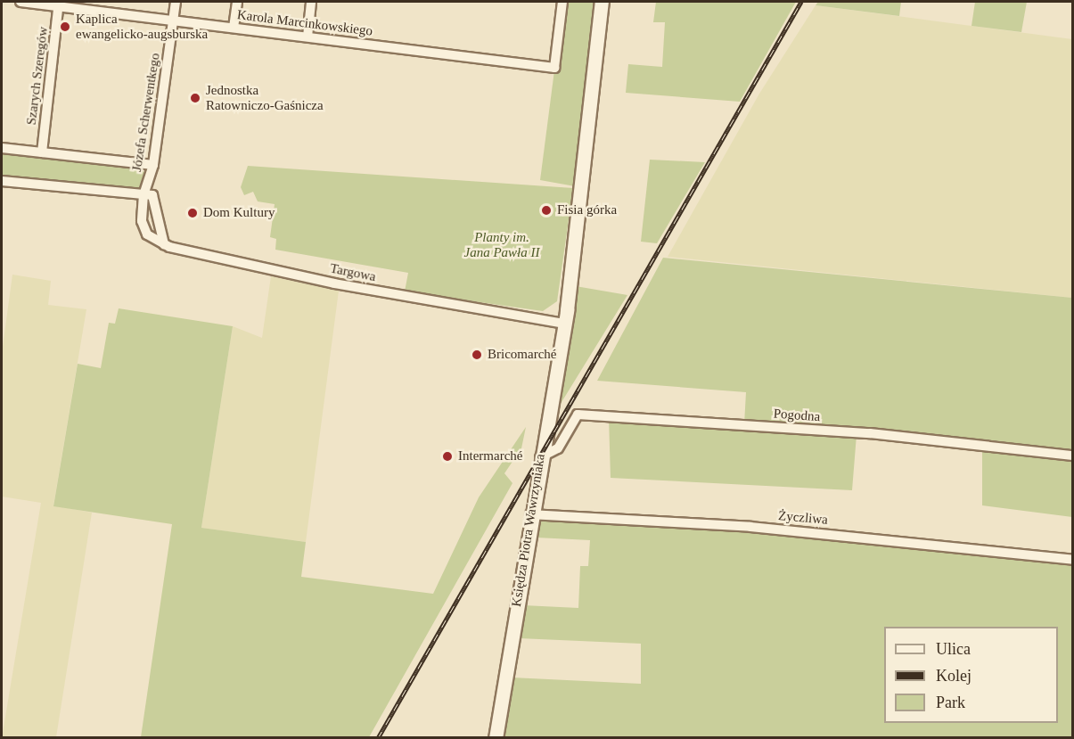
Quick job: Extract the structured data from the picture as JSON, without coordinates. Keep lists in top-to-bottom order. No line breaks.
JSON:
{"streets":{"main road":["Księdza Piotra Wawrzyniaka"],"street":["Karola Marcinkowskiego","Szarych Szeregów","Józefa Scherwentkego","Targowa","Pogodna","Życzliwa"]},"crossings":[["Karola Marcinkowskiego","Szarych Szeregów"],["Karola Marcinkowskiego","Józefa Scherwentkego"],["Józefa Scherwentkego","Targowa"],["Targowa","Księdza Piotra Wawrzyniaka"],["Pogodna","Księdza Piotra Wawrzyniaka"],["Życzliwa","Księdza Piotra Wawrzyniaka"]],"parks":["Planty im. Jana Pawła II"],"places":["Kaplica ewangelicko-augsburska","Jednostka Ratowniczo-Gaśnicza","Fisia górka","Dom Kultury","Bricomarché","Intermarché"],"legend":["Ulica","Kolej","Park"]}
